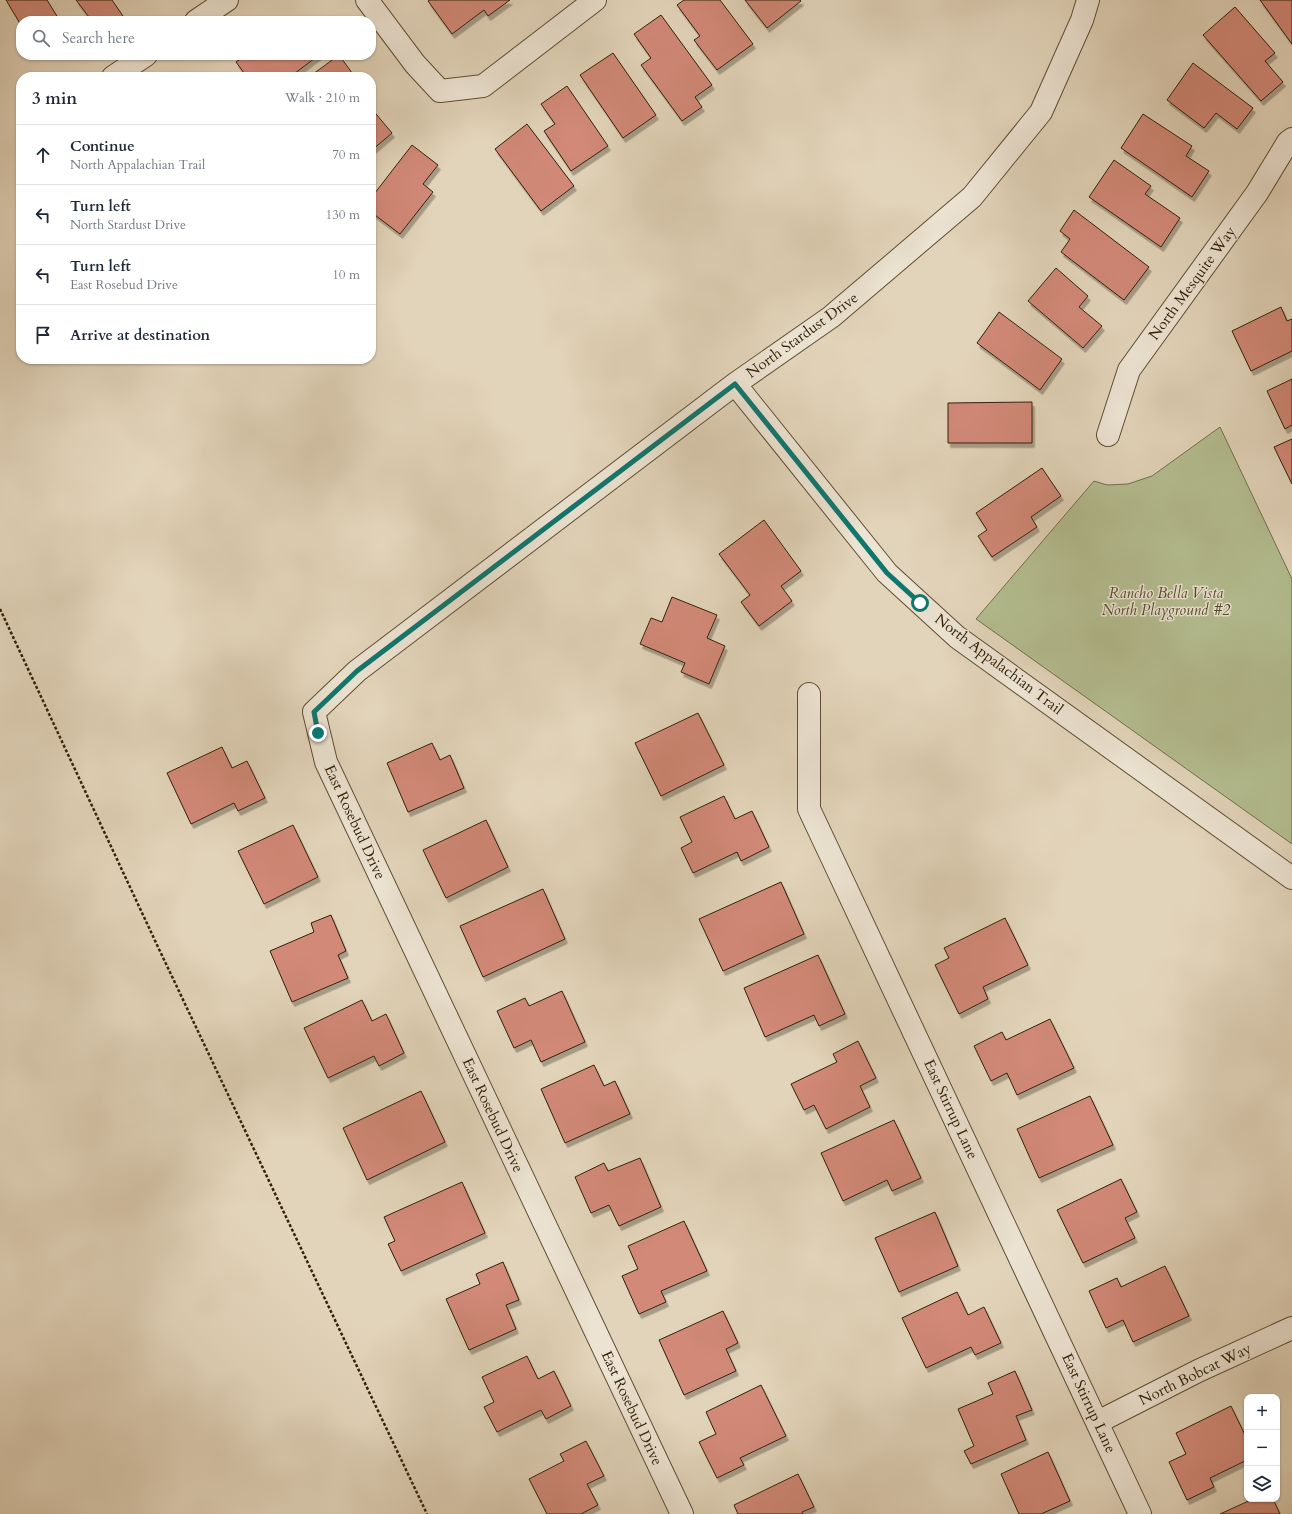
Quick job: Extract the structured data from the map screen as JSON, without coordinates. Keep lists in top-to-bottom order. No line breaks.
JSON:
{"streets":{"street":["North Mesquite Way","North Stardust Drive","North Appalachian Trail","East Rosebud Drive","East Stirrup Lane","North Bobcat Way"]},"crossings":[["North Stardust Drive","North Appalachian Trail"],["North Stardust Drive","East Rosebud Drive"],["East Stirrup Lane","North Bobcat Way"]],"parks":["Rancho Bella Vista North Playground #2"],"page":{"search":"Search here","heading":["3 min","Walk · 210 m"],"list":[["Continue","North Appalachian Trail","70 m"],["Turn left","North Stardust Drive","130 m"],["Turn left","East Rosebud Drive","10 m"],"Arrive at destination"],"map_buttons":["+","−"]}}
